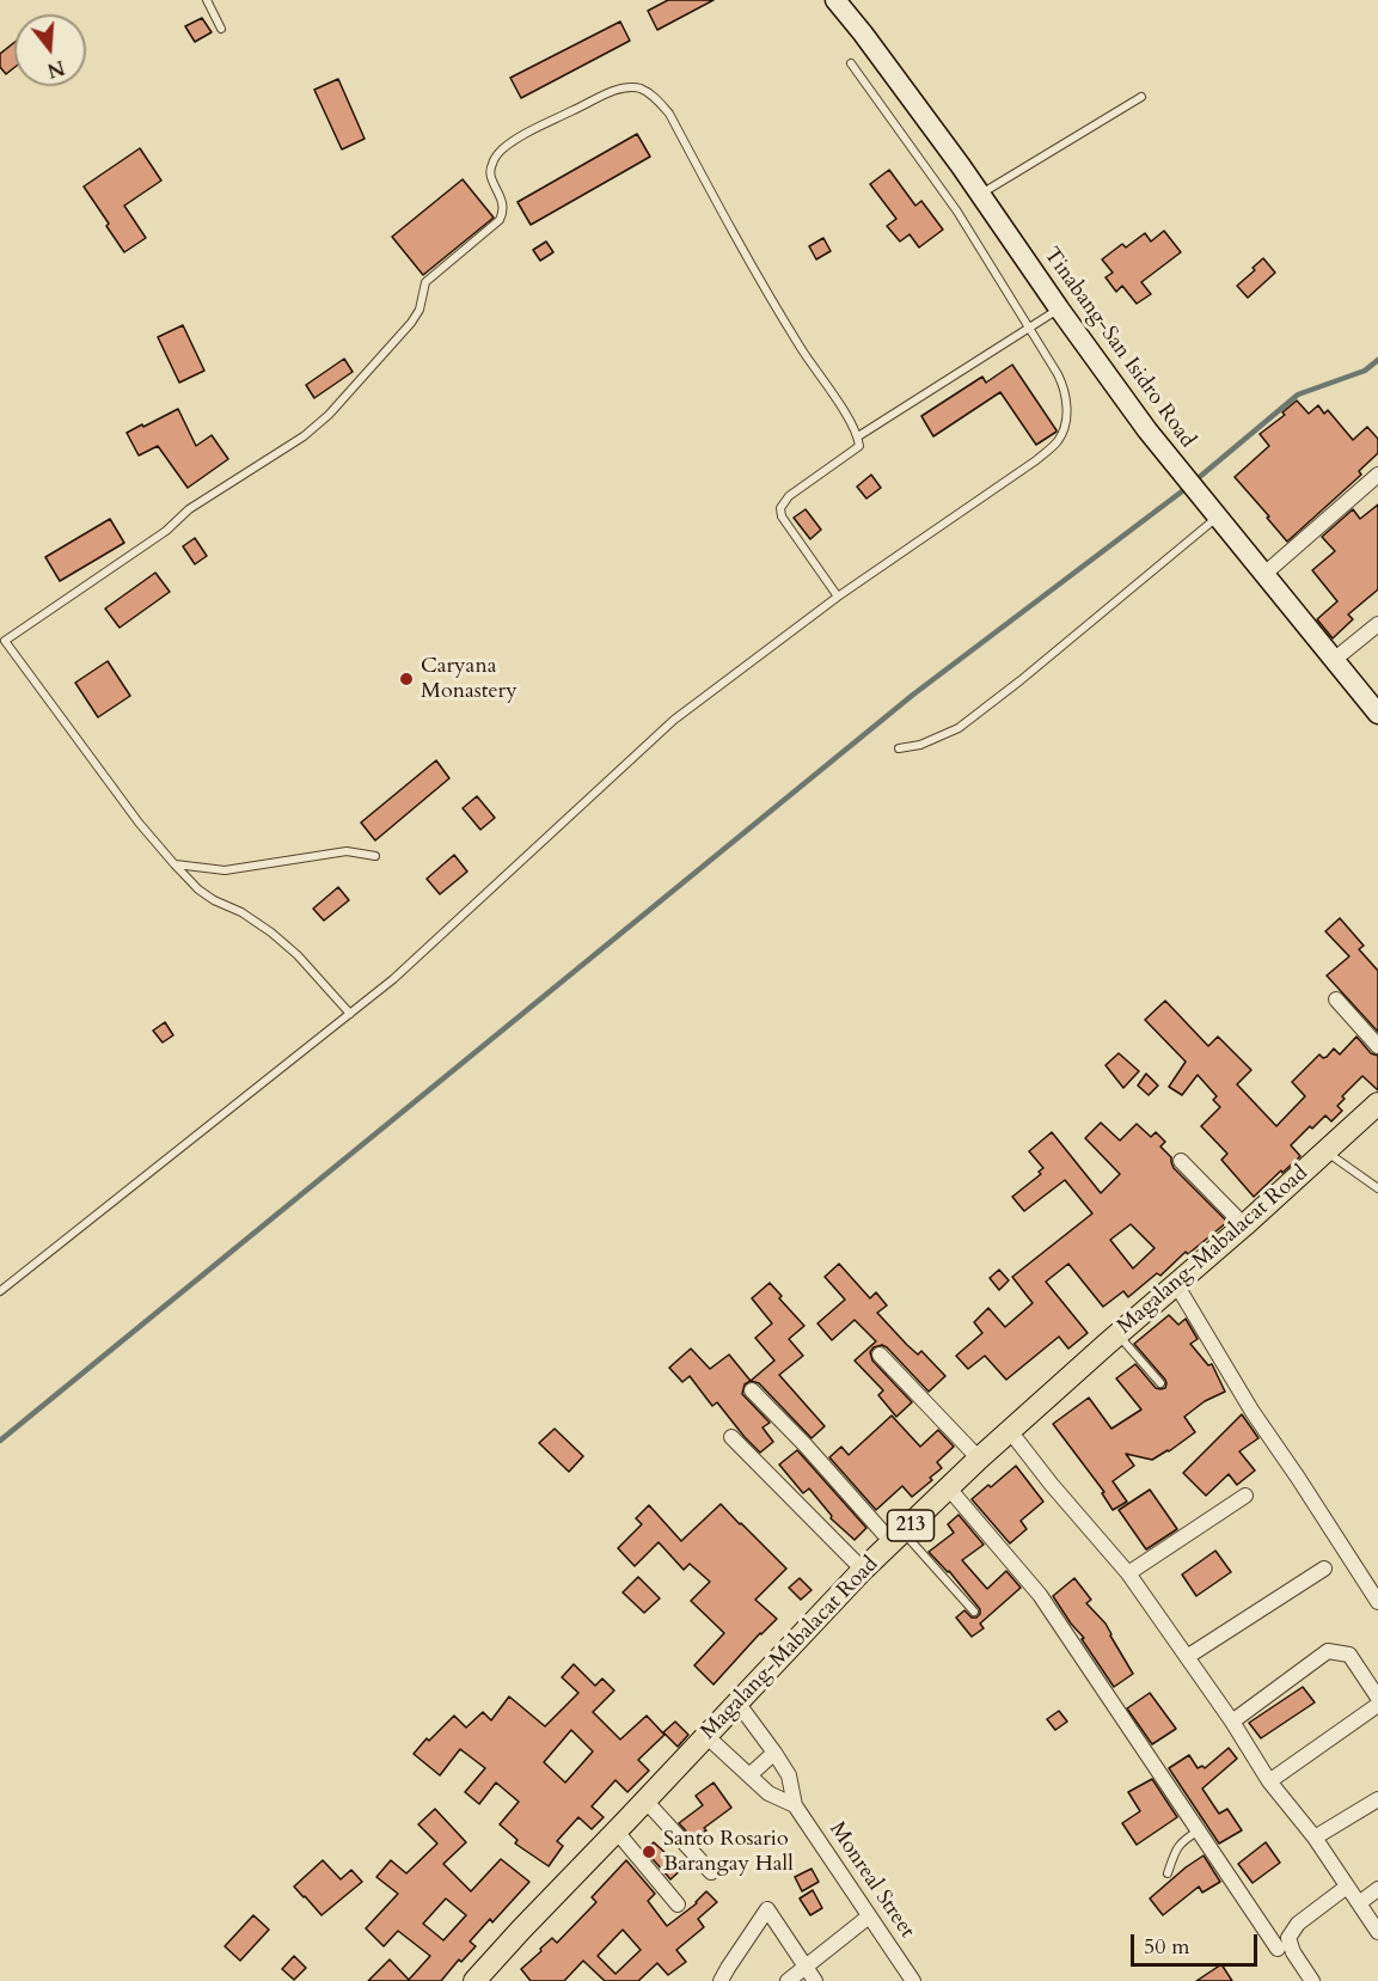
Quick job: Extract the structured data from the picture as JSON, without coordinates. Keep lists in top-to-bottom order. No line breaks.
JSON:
{"streets":{"main road":["Magalang-Mabalacat Road","213"],"street":["Tinabang-San Isidro Road","Monreal Street"]},"places":["Caryana Monastery","Santo Rosario Barangay Hall"],"scale_bar":"50 m","north":"bottom"}
